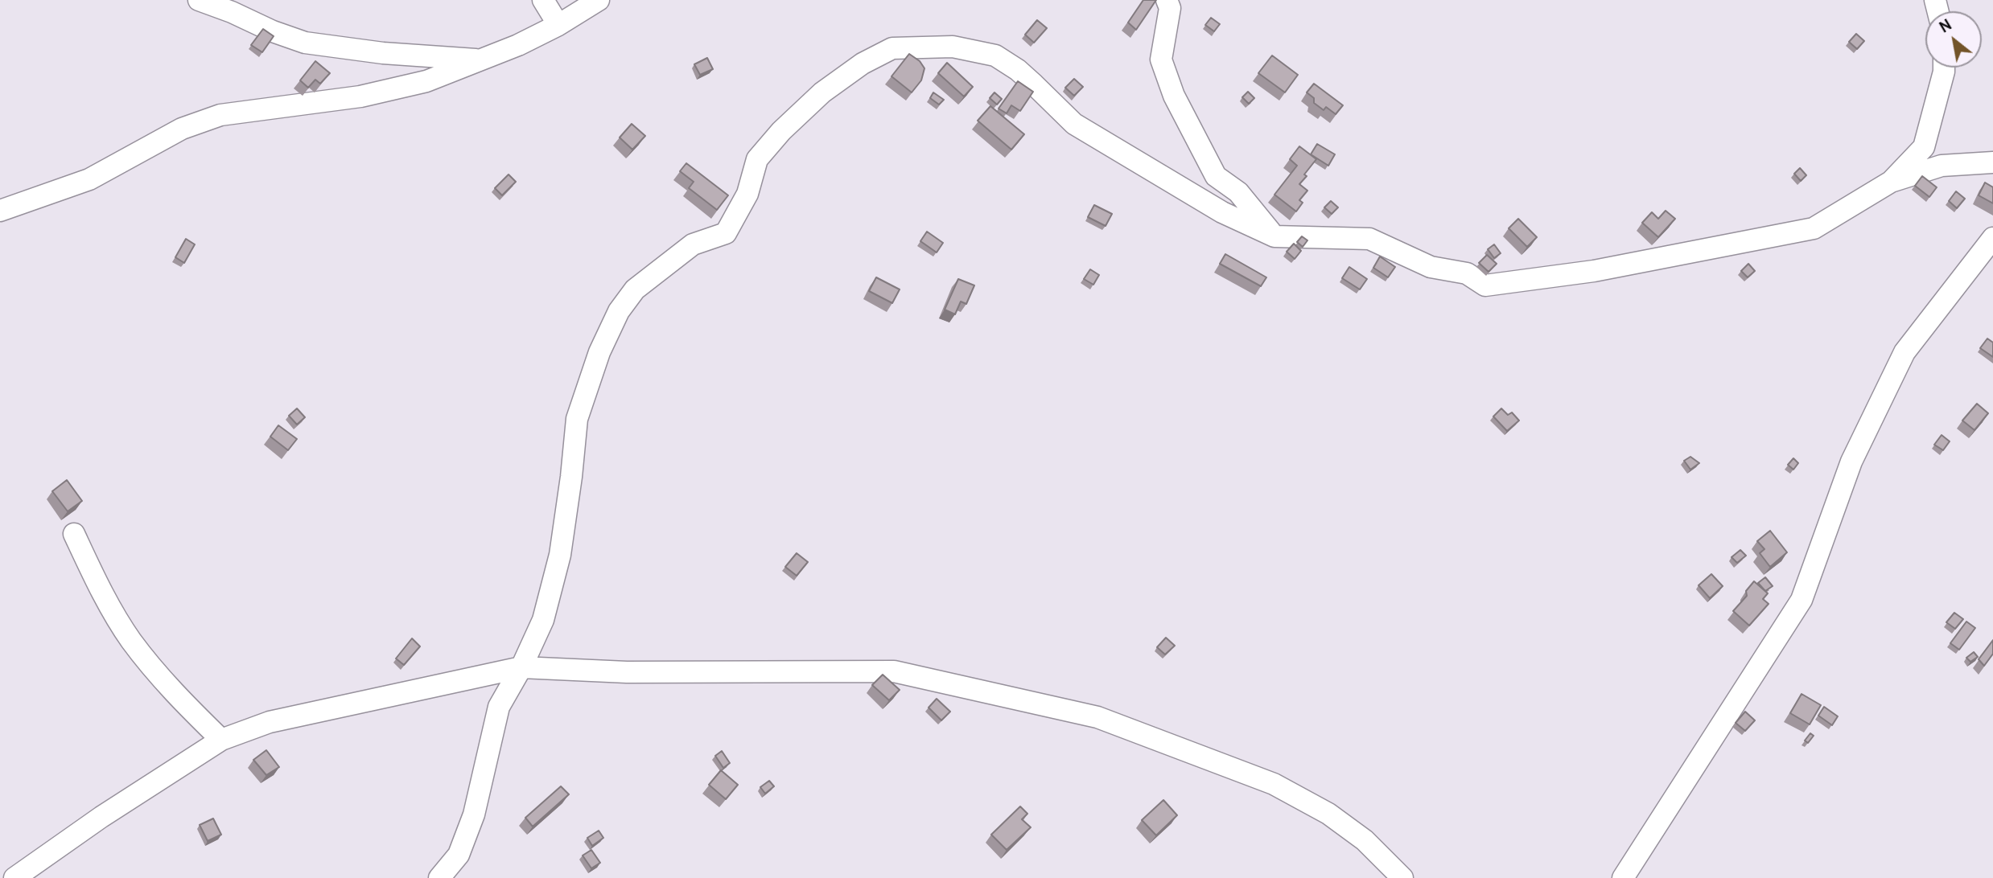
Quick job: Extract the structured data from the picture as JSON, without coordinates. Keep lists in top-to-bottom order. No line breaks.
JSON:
{"north":"top left"}
